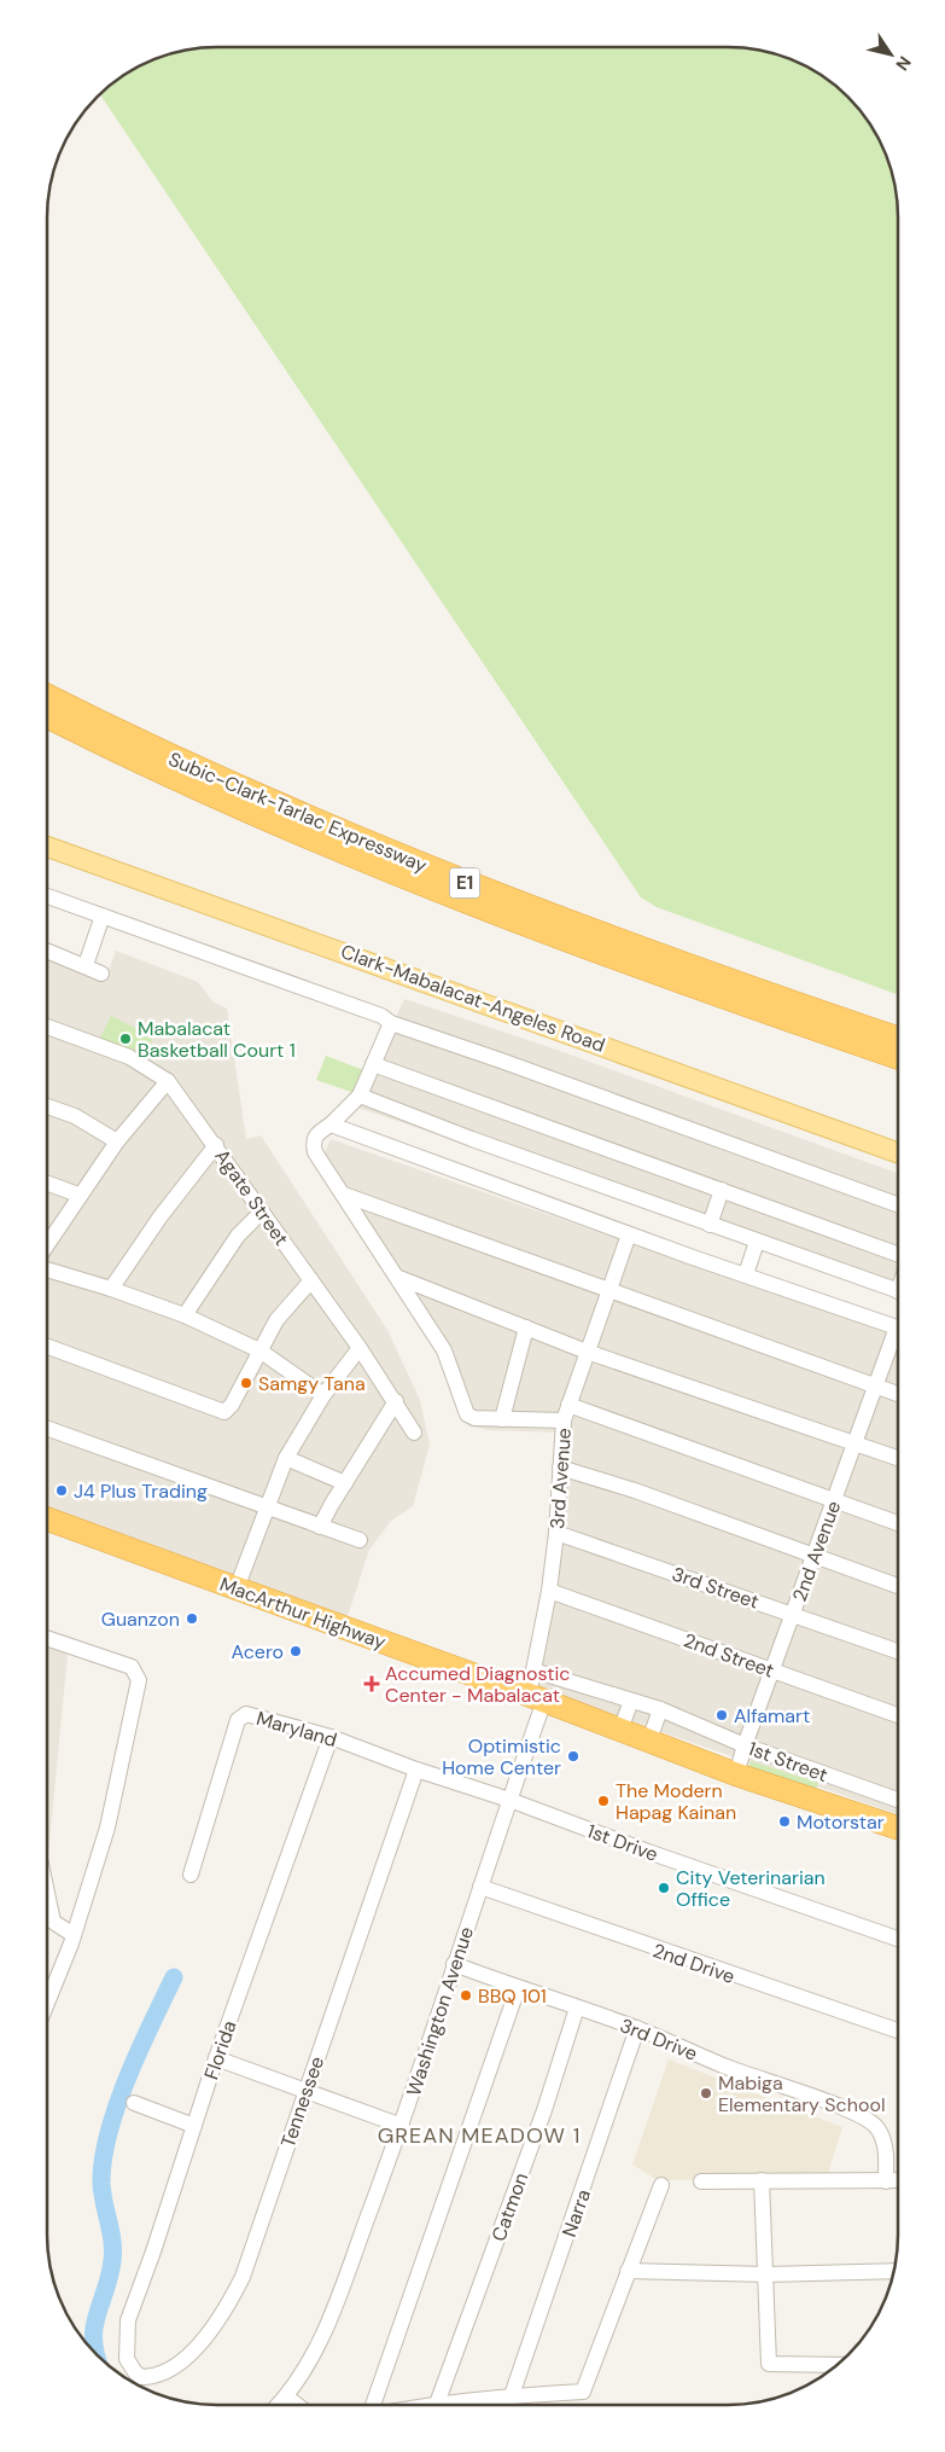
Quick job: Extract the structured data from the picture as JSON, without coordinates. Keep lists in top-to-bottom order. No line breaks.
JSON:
{"streets":{"highway":["Subic-Clark-Tarlac Expressway","E1","MacArthur Highway"],"main road":["Clark-Mabalacat-Angeles Road"],"street":["Agate Street","3rd Avenue","2nd Avenue","3rd Street","2nd Street","Maryland","1st Street","1st Drive","2nd Drive","Washington Avenue","3rd Drive","Florida","Tennessee","Catmon","Narra"]},"crossings":[["3rd Avenue","3rd Street"],["3rd Avenue","MacArthur Highway"],["3rd Avenue","2nd Street"],["3rd Avenue","1st Street"],["3rd Avenue","Washington Avenue"],["2nd Avenue","3rd Street"],["2nd Avenue","MacArthur Highway"],["2nd Avenue","2nd Street"],["2nd Avenue","1st Street"],["MacArthur Highway","Washington Avenue"],["Maryland","1st Drive"],["Maryland","Washington Avenue"],["Maryland","Florida"],["Maryland","Tennessee"],["1st Drive","Washington Avenue"],["2nd Drive","Washington Avenue"],["Washington Avenue","3rd Drive"],["3rd Drive","Catmon"],["3rd Drive","Narra"],["Florida","Tennessee"]],"districts":["GREAN MEADOW 1"],"places":{"other":["Mabalacat Basketball Court 1","Samgy Tana","J4 Plus Trading","Guanzon","Acero","Alfamart","Optimistic Home Center","The Modern Hapag Kainan","Motorstar","City Veterinarian Office","BBQ 101","Mabiga Elementary School"],"health":["Accumed Diagnostic Center - Mabalacat"]},"north":"bottom right"}
